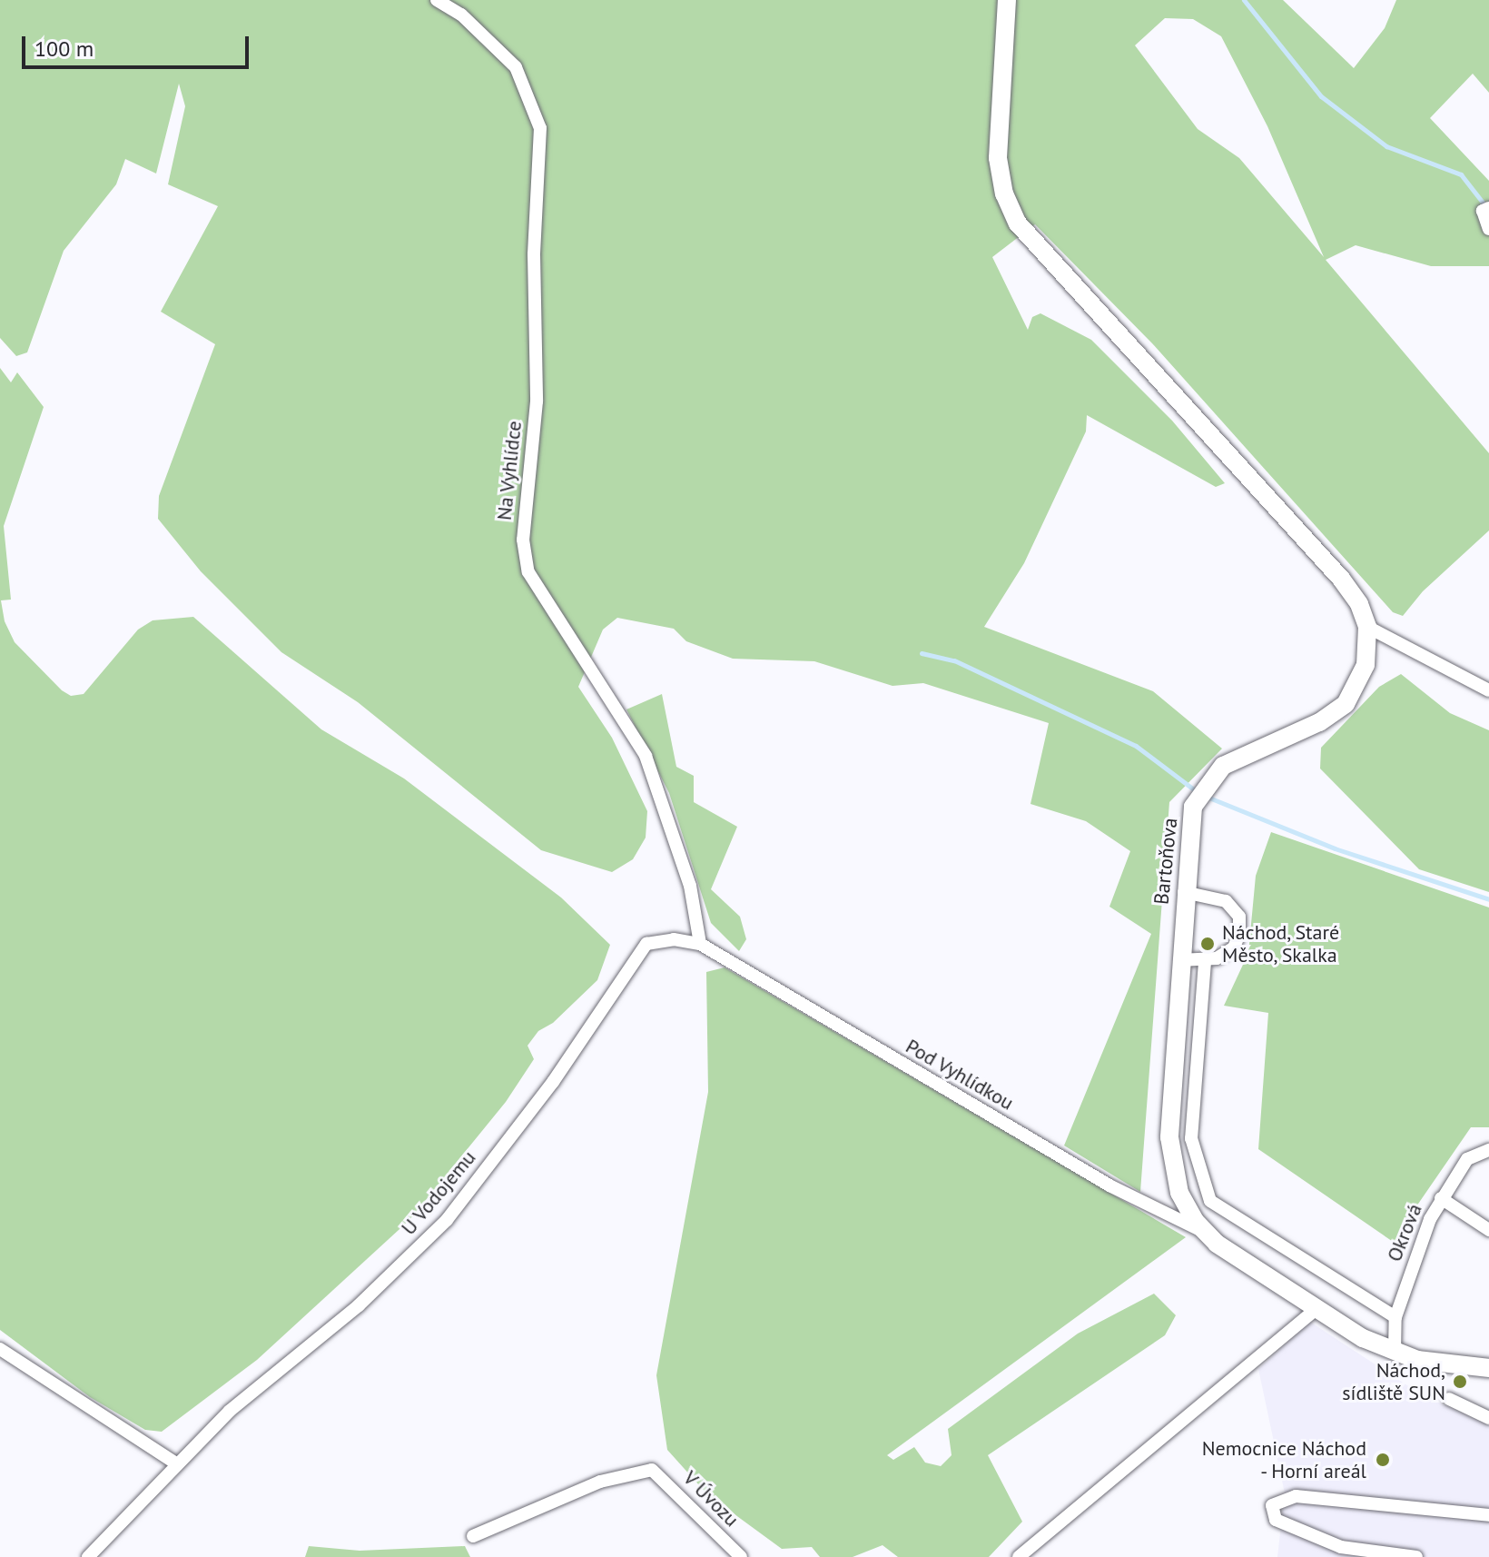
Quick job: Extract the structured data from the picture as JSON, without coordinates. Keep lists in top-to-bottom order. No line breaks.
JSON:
{"streets":{"street":["Na Vyhlídce","Bartoňova","Pod Vyhlídkou","U Vodojemu","Okrová","V Úvozu"]},"crossings":[["Na Vyhlídce","Pod Vyhlídkou"],["Na Vyhlídce","U Vodojemu"],["Bartoňova","Pod Vyhlídkou"],["Bartoňova","Okrová"],["Pod Vyhlídkou","U Vodojemu"]],"places":["Náchod, Staré Město, Skalka","Náchod, sídliště SUN","Nemocnice Náchod - Horní areál"],"scale_bar":"100 m"}
